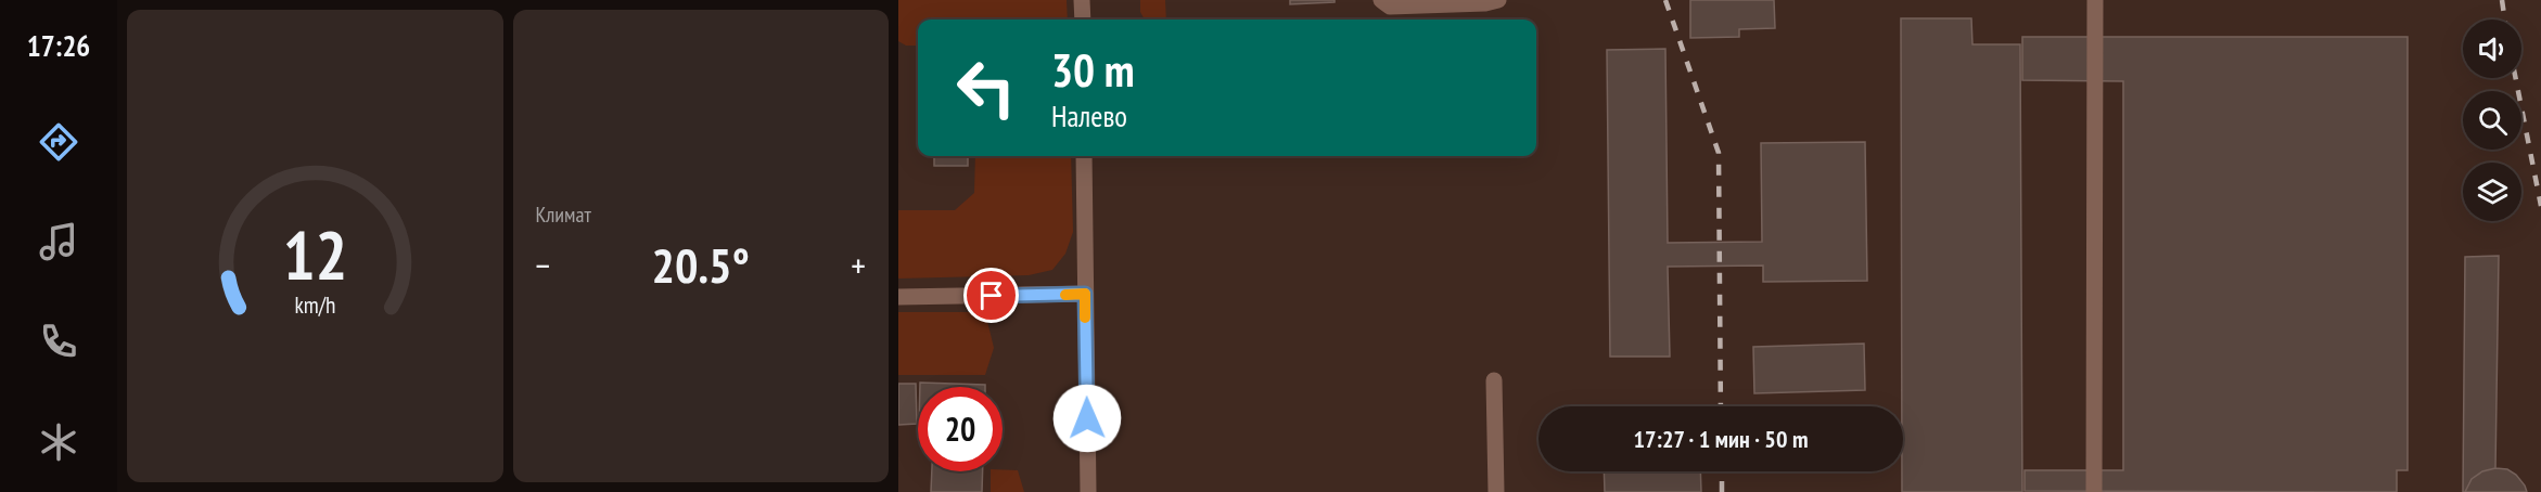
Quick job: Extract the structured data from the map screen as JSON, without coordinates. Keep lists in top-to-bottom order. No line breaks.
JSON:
{"page":{"tabs":"17:26","tile":"Климат","turn":["30 m","Налево"],"heat":["−","20.5°","+"],"limit":"20","trip":"17:27 · 1 мин · 50 m","gauge":["12","km/h"]}}
